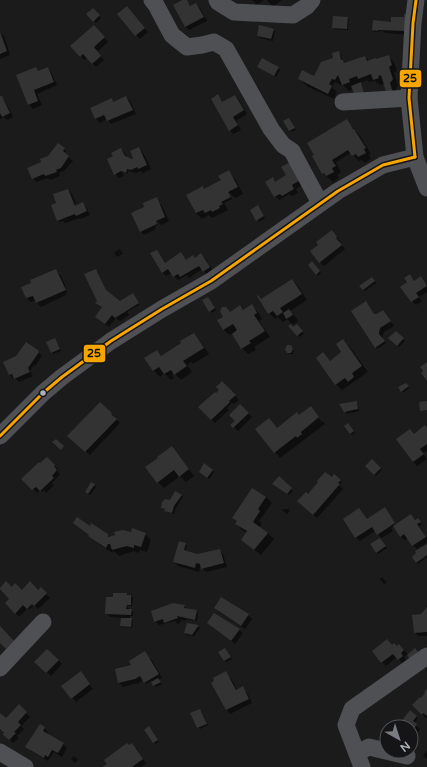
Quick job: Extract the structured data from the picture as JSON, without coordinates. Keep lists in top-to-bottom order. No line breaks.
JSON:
{"lines":["transit line 25"],"north":"bottom right"}
